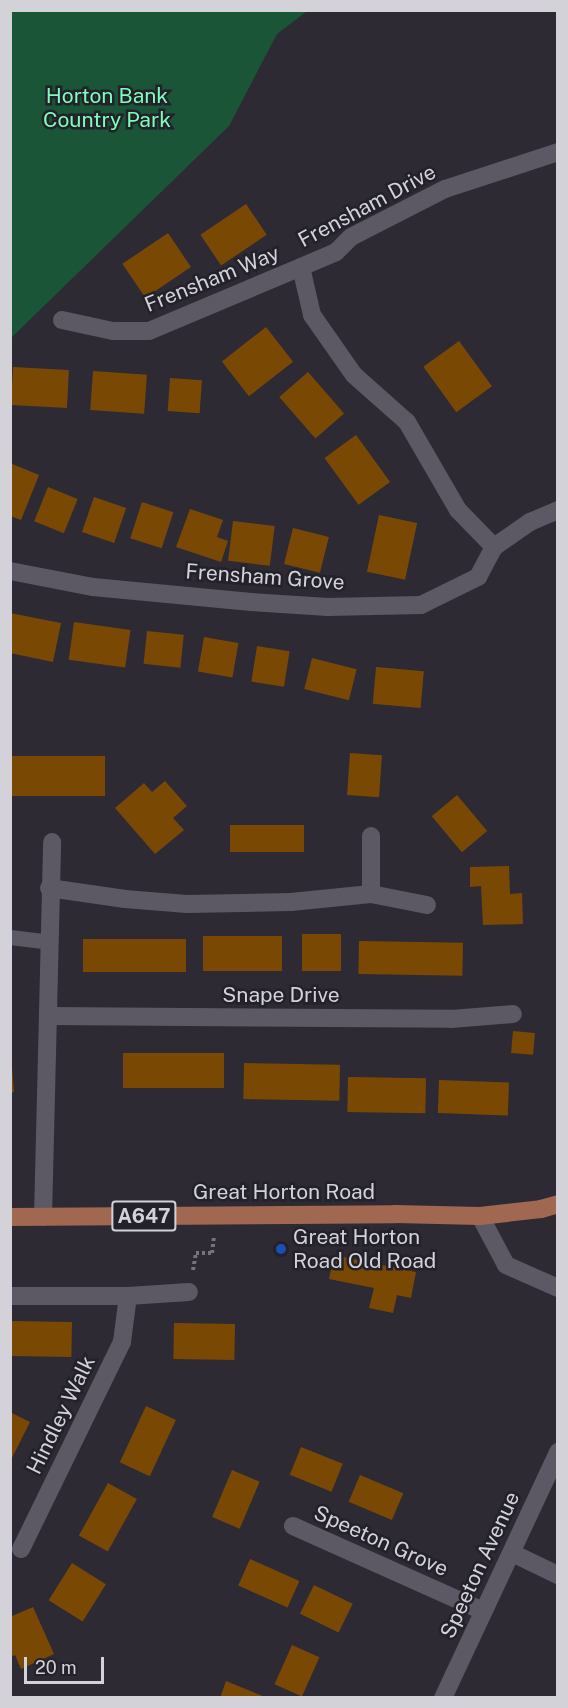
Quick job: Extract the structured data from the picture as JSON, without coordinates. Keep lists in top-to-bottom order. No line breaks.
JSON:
{"streets":{"main road":["Great Horton Road","A647"],"street":["Frensham Drive","Frensham Way","Frensham Grove","Snape Drive","Hindley Walk","Speeton Grove","Speeton Avenue"]},"crossings":[["Frensham Drive","Frensham Way"],["Frensham Way","Frensham Grove"],["Speeton Grove","Speeton Avenue"]],"parks":["Horton Bank Country Park"],"places":["Great Horton Road Old Road"],"scale_bar":"20 m"}
